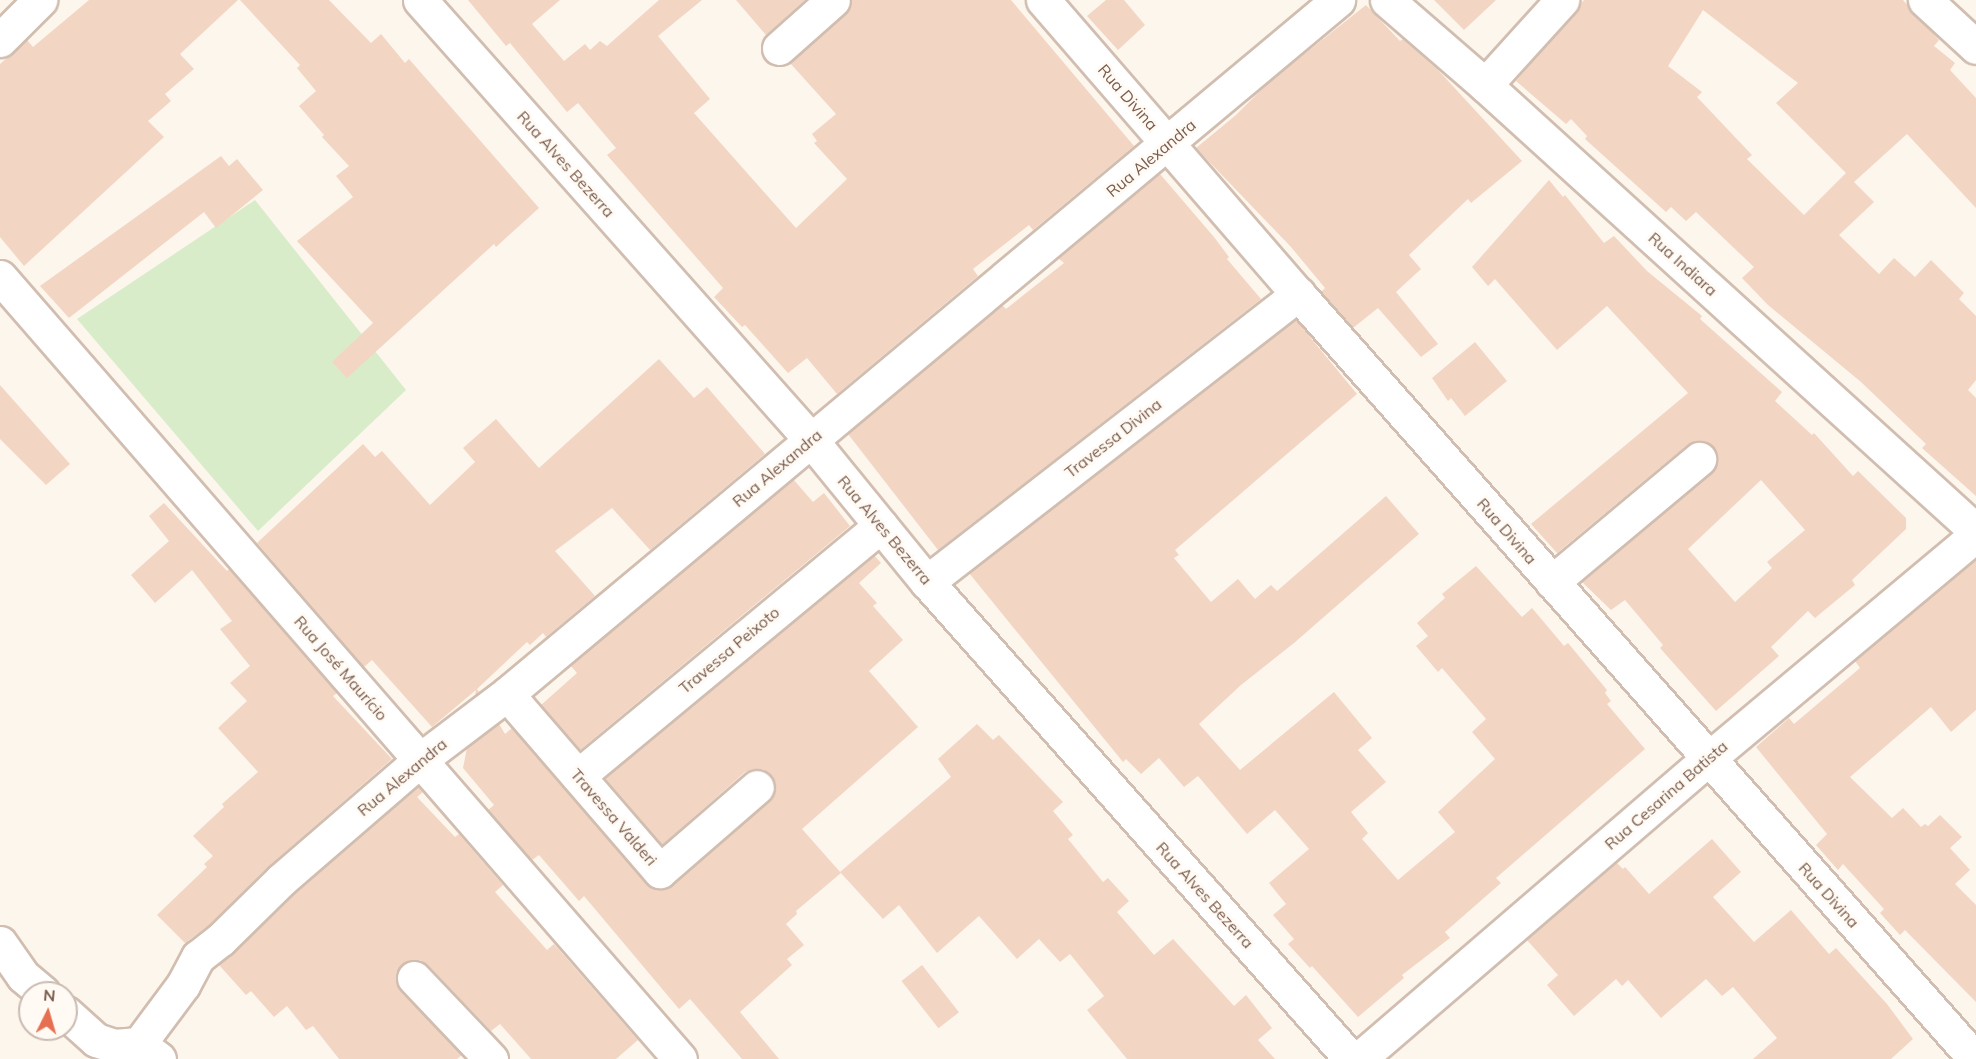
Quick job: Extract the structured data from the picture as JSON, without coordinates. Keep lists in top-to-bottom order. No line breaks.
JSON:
{"streets":{"street":["Rua Divina","Rua Alexandra","Rua Alves Bezerra","Rua Indiara","Travessa Divina","Travessa Peixoto","Rua José Maurício","Rua Cesarina Batista","Travessa Valderi"]},"crossings":[["Rua Divina","Rua Alexandra"],["Rua Divina","Travessa Divina"],["Rua Divina","Rua Cesarina Batista"],["Rua Alexandra","Rua Alves Bezerra"],["Rua Alexandra","Rua José Maurício"],["Rua Alexandra","Travessa Valderi"],["Rua Alves Bezerra","Travessa Divina"],["Rua Alves Bezerra","Travessa Peixoto"],["Travessa Peixoto","Travessa Valderi"]],"north":"top"}
